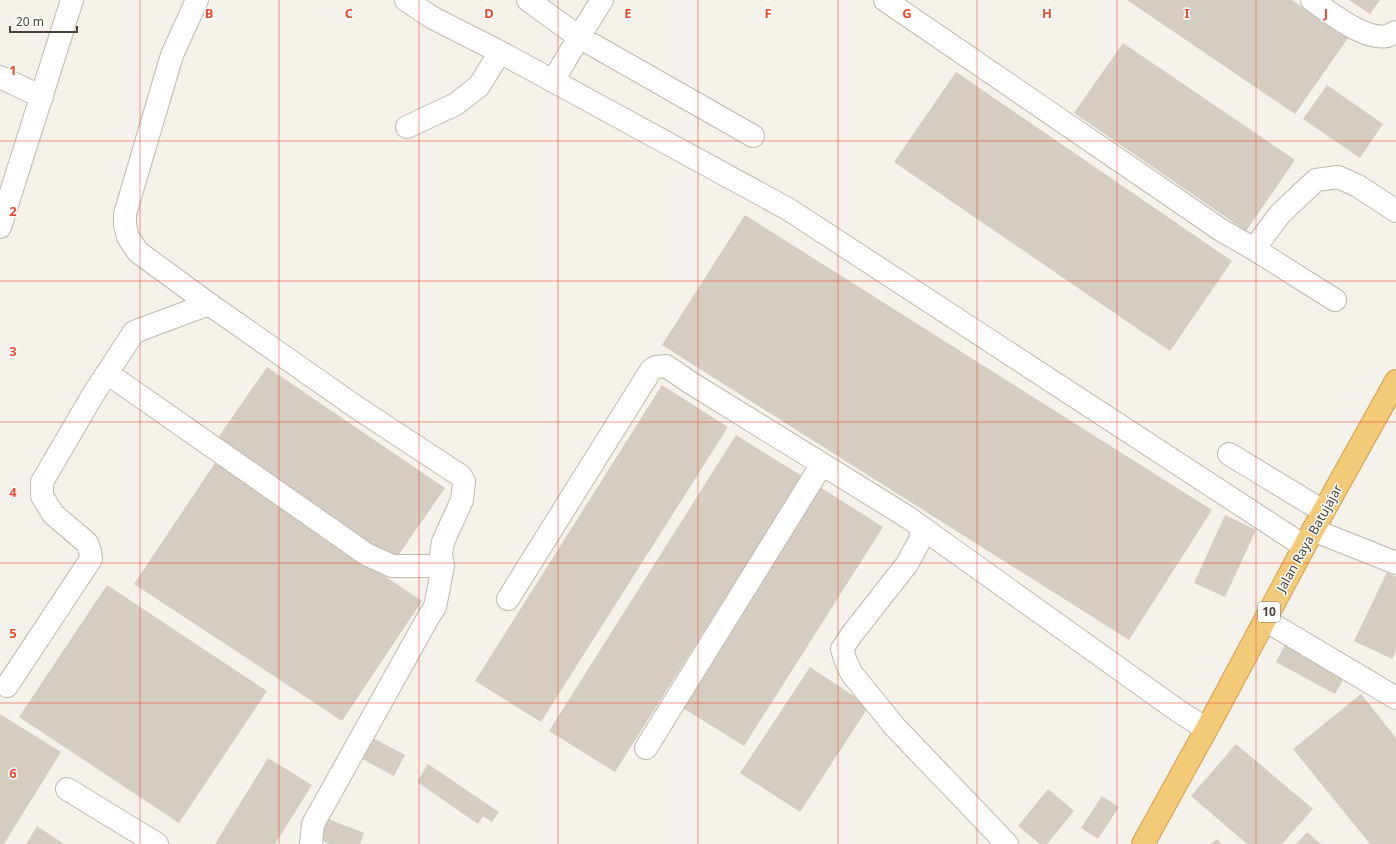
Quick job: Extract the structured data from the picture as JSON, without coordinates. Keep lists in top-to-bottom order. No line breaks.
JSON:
{"streets":{"highway":["Jalan Raya Batujajar","10"]},"scale_bar":"20 m","grid":{"columns":["B","C","D","E","F","G","H","I","J"],"rows":["1","2","3","4","5","6"]}}
